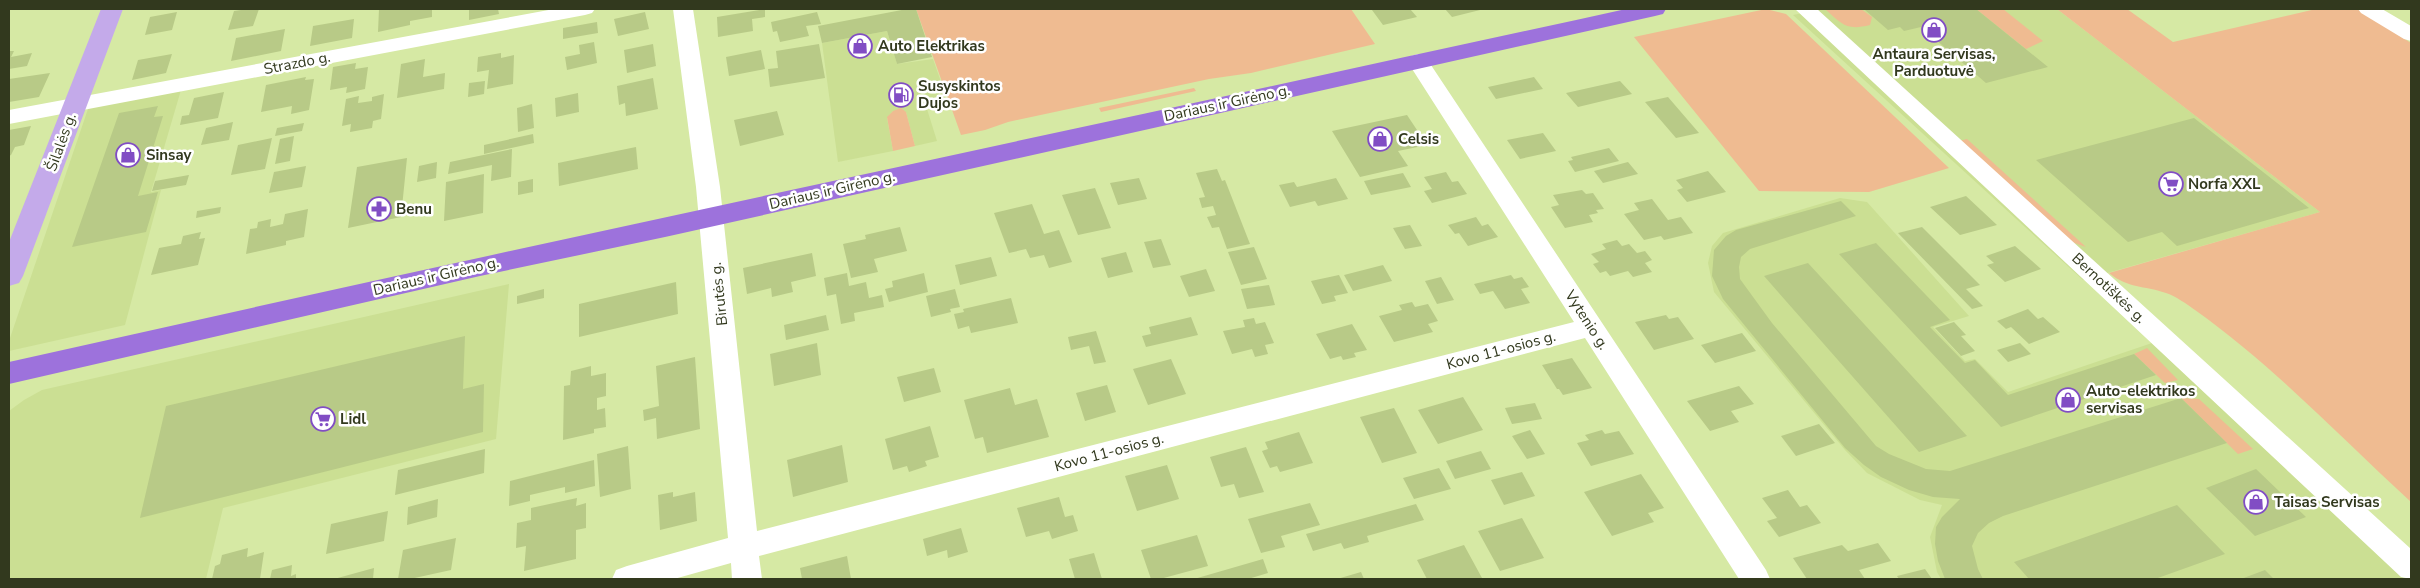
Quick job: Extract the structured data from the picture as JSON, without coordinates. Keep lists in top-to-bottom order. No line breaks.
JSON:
{"streets":{"highway":["Dariaus ir Girėno g."],"main road":["Šilalės g."],"street":["Strazdo g.","Bernotiškės g.","Birutės g.","Vytenio g.","Kovo 11-osios g."]},"crossings":[["Strazdo g.","Šilalės g."],["Dariaus ir Girėno g.","Birutės g."],["Dariaus ir Girėno g.","Vytenio g."],["Birutės g.","Kovo 11-osios g."],["Vytenio g.","Kovo 11-osios g."]],"places":{"shop":["Antaura Servisas, Parduotuvė","Auto Elektrikas","Celsis","Sinsay","Auto-elektrikos servisas","Taisas Servisas"],"fuel station":["Susyskintos Dujos"],"supermarket":["Norfa XXL","Lidl"],"pharmacy":["Benu"]}}
